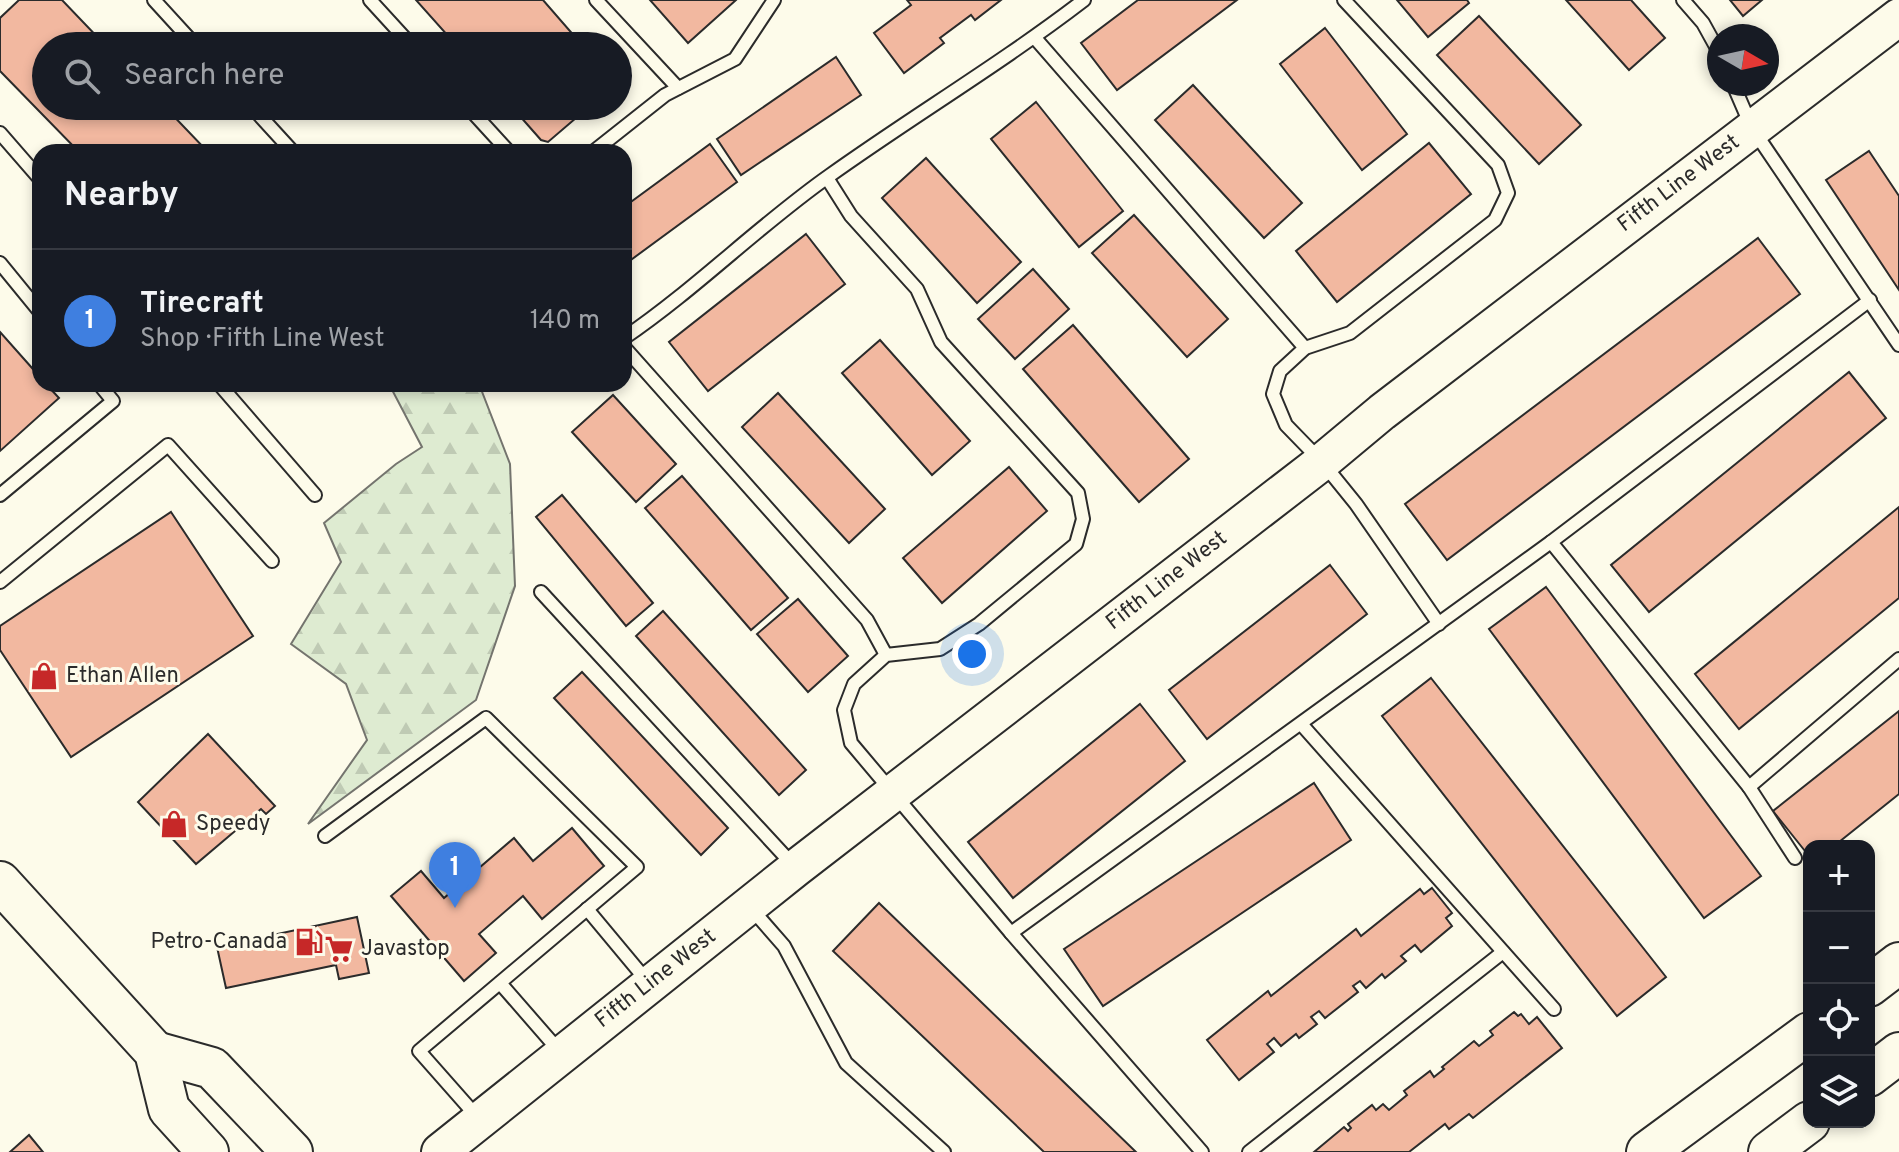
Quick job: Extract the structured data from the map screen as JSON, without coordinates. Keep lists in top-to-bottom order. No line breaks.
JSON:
{"streets":{"street":["Fifth Line West"]},"places":{"shop":["Ethan Allen","Speedy"],"fuel station":["Petro-Canada"],"supermarket":["Javastop"]},"north":"right","page":{"search":"Search here","heading":"Nearby","list":[{"mark":"1","name":"Tirecraft","note":"Shop · Fifth Line West","value":"140 m"}],"map_buttons":["+","−"],"pins":"1"}}
